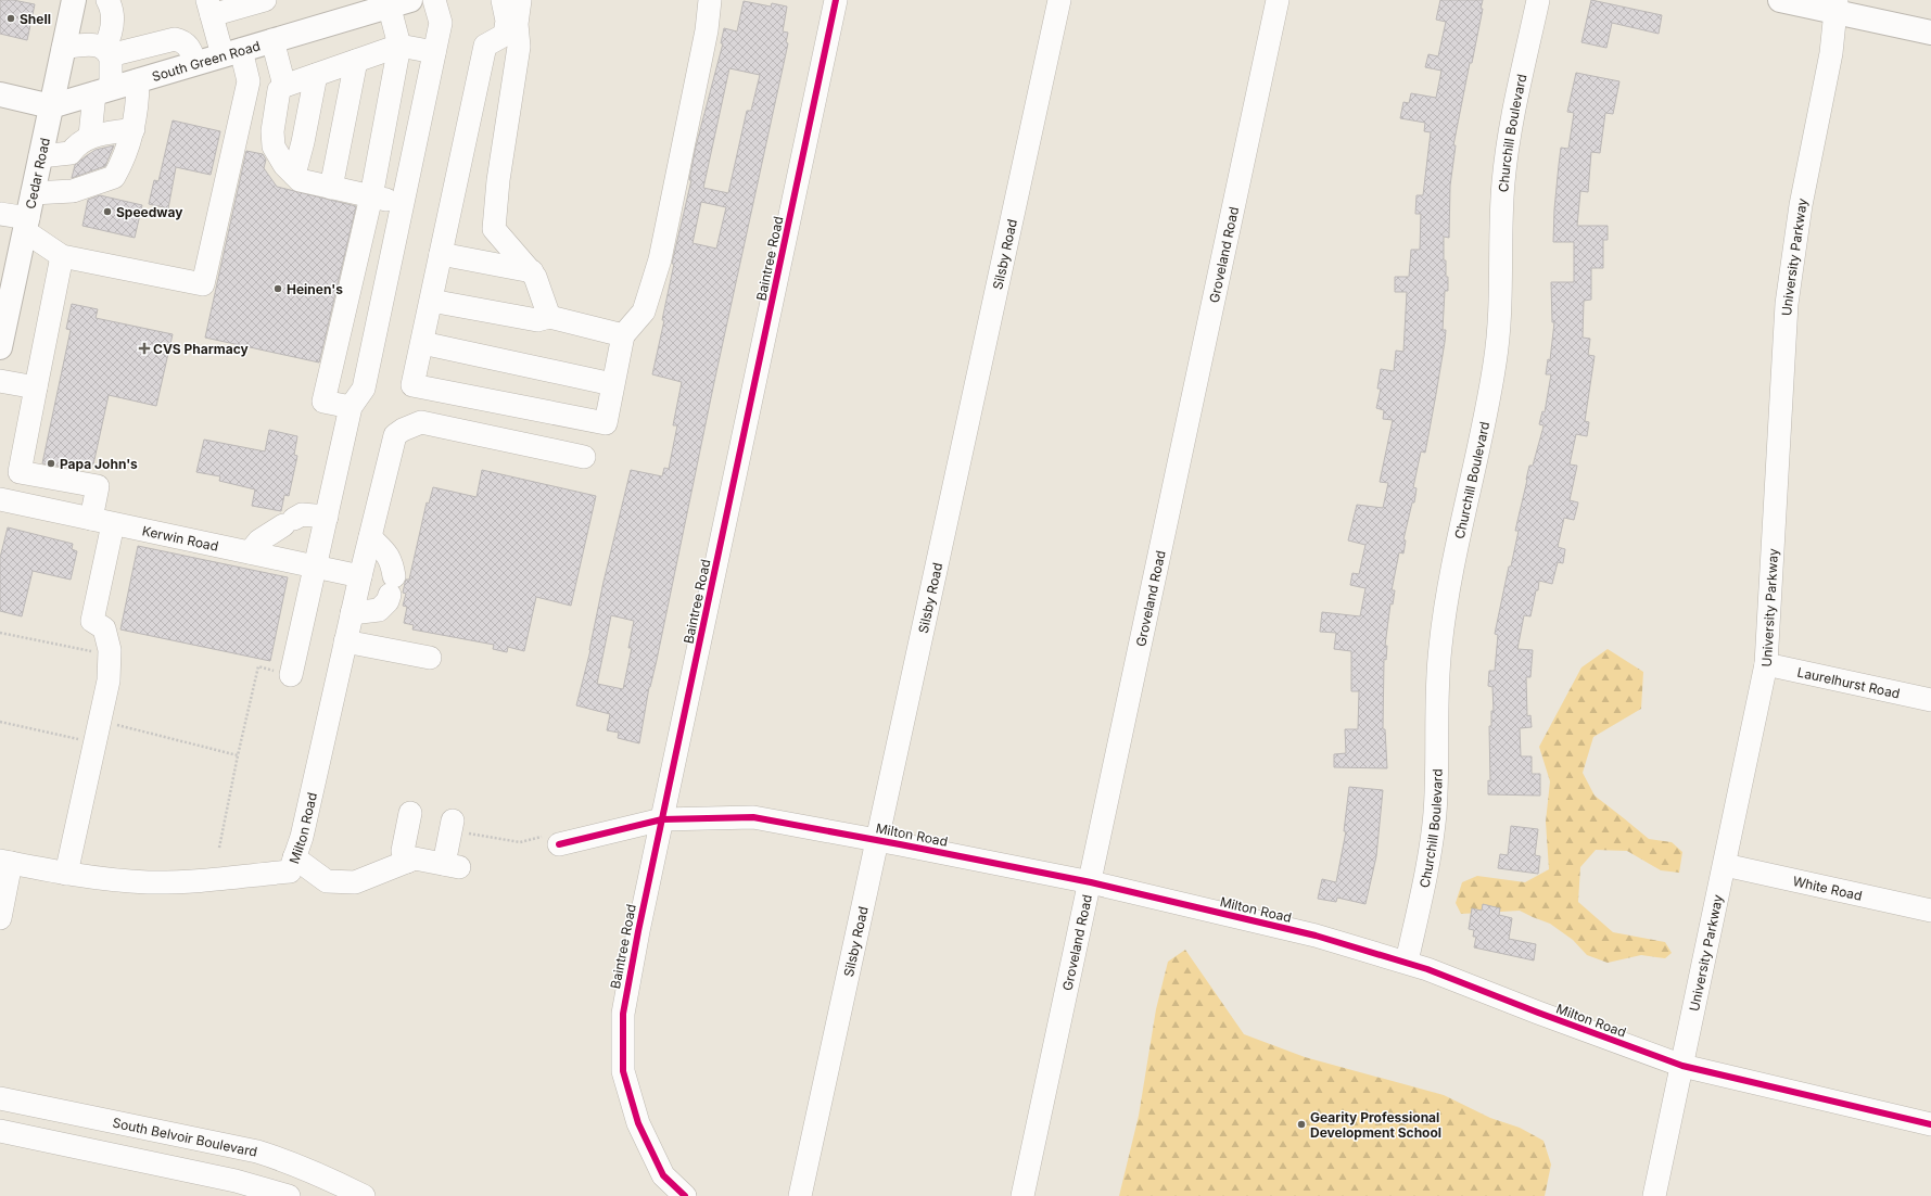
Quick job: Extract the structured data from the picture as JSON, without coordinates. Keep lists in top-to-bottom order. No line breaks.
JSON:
{"streets":{"main road":["South Green Road","Cedar Road"],"street":["Churchill Boulevard","Silsby Road","Groveland Road","University Parkway","Baintree Road","Kerwin Road","Laurelhurst Road","Milton Road","White Road","South Belvoir Boulevard"]},"crossings":[["South Green Road","Cedar Road"],["Churchill Boulevard","Milton Road"],["Silsby Road","Milton Road"],["Groveland Road","Milton Road"],["University Parkway","Laurelhurst Road"],["University Parkway","Milton Road"],["University Parkway","White Road"],["Baintree Road","Milton Road"],["Kerwin Road","Milton Road"]],"places":{"other":["Shell","Speedway","Heinen's","Papa John's","Gearity Professional Development School"],"health":["CVS Pharmacy"]}}
